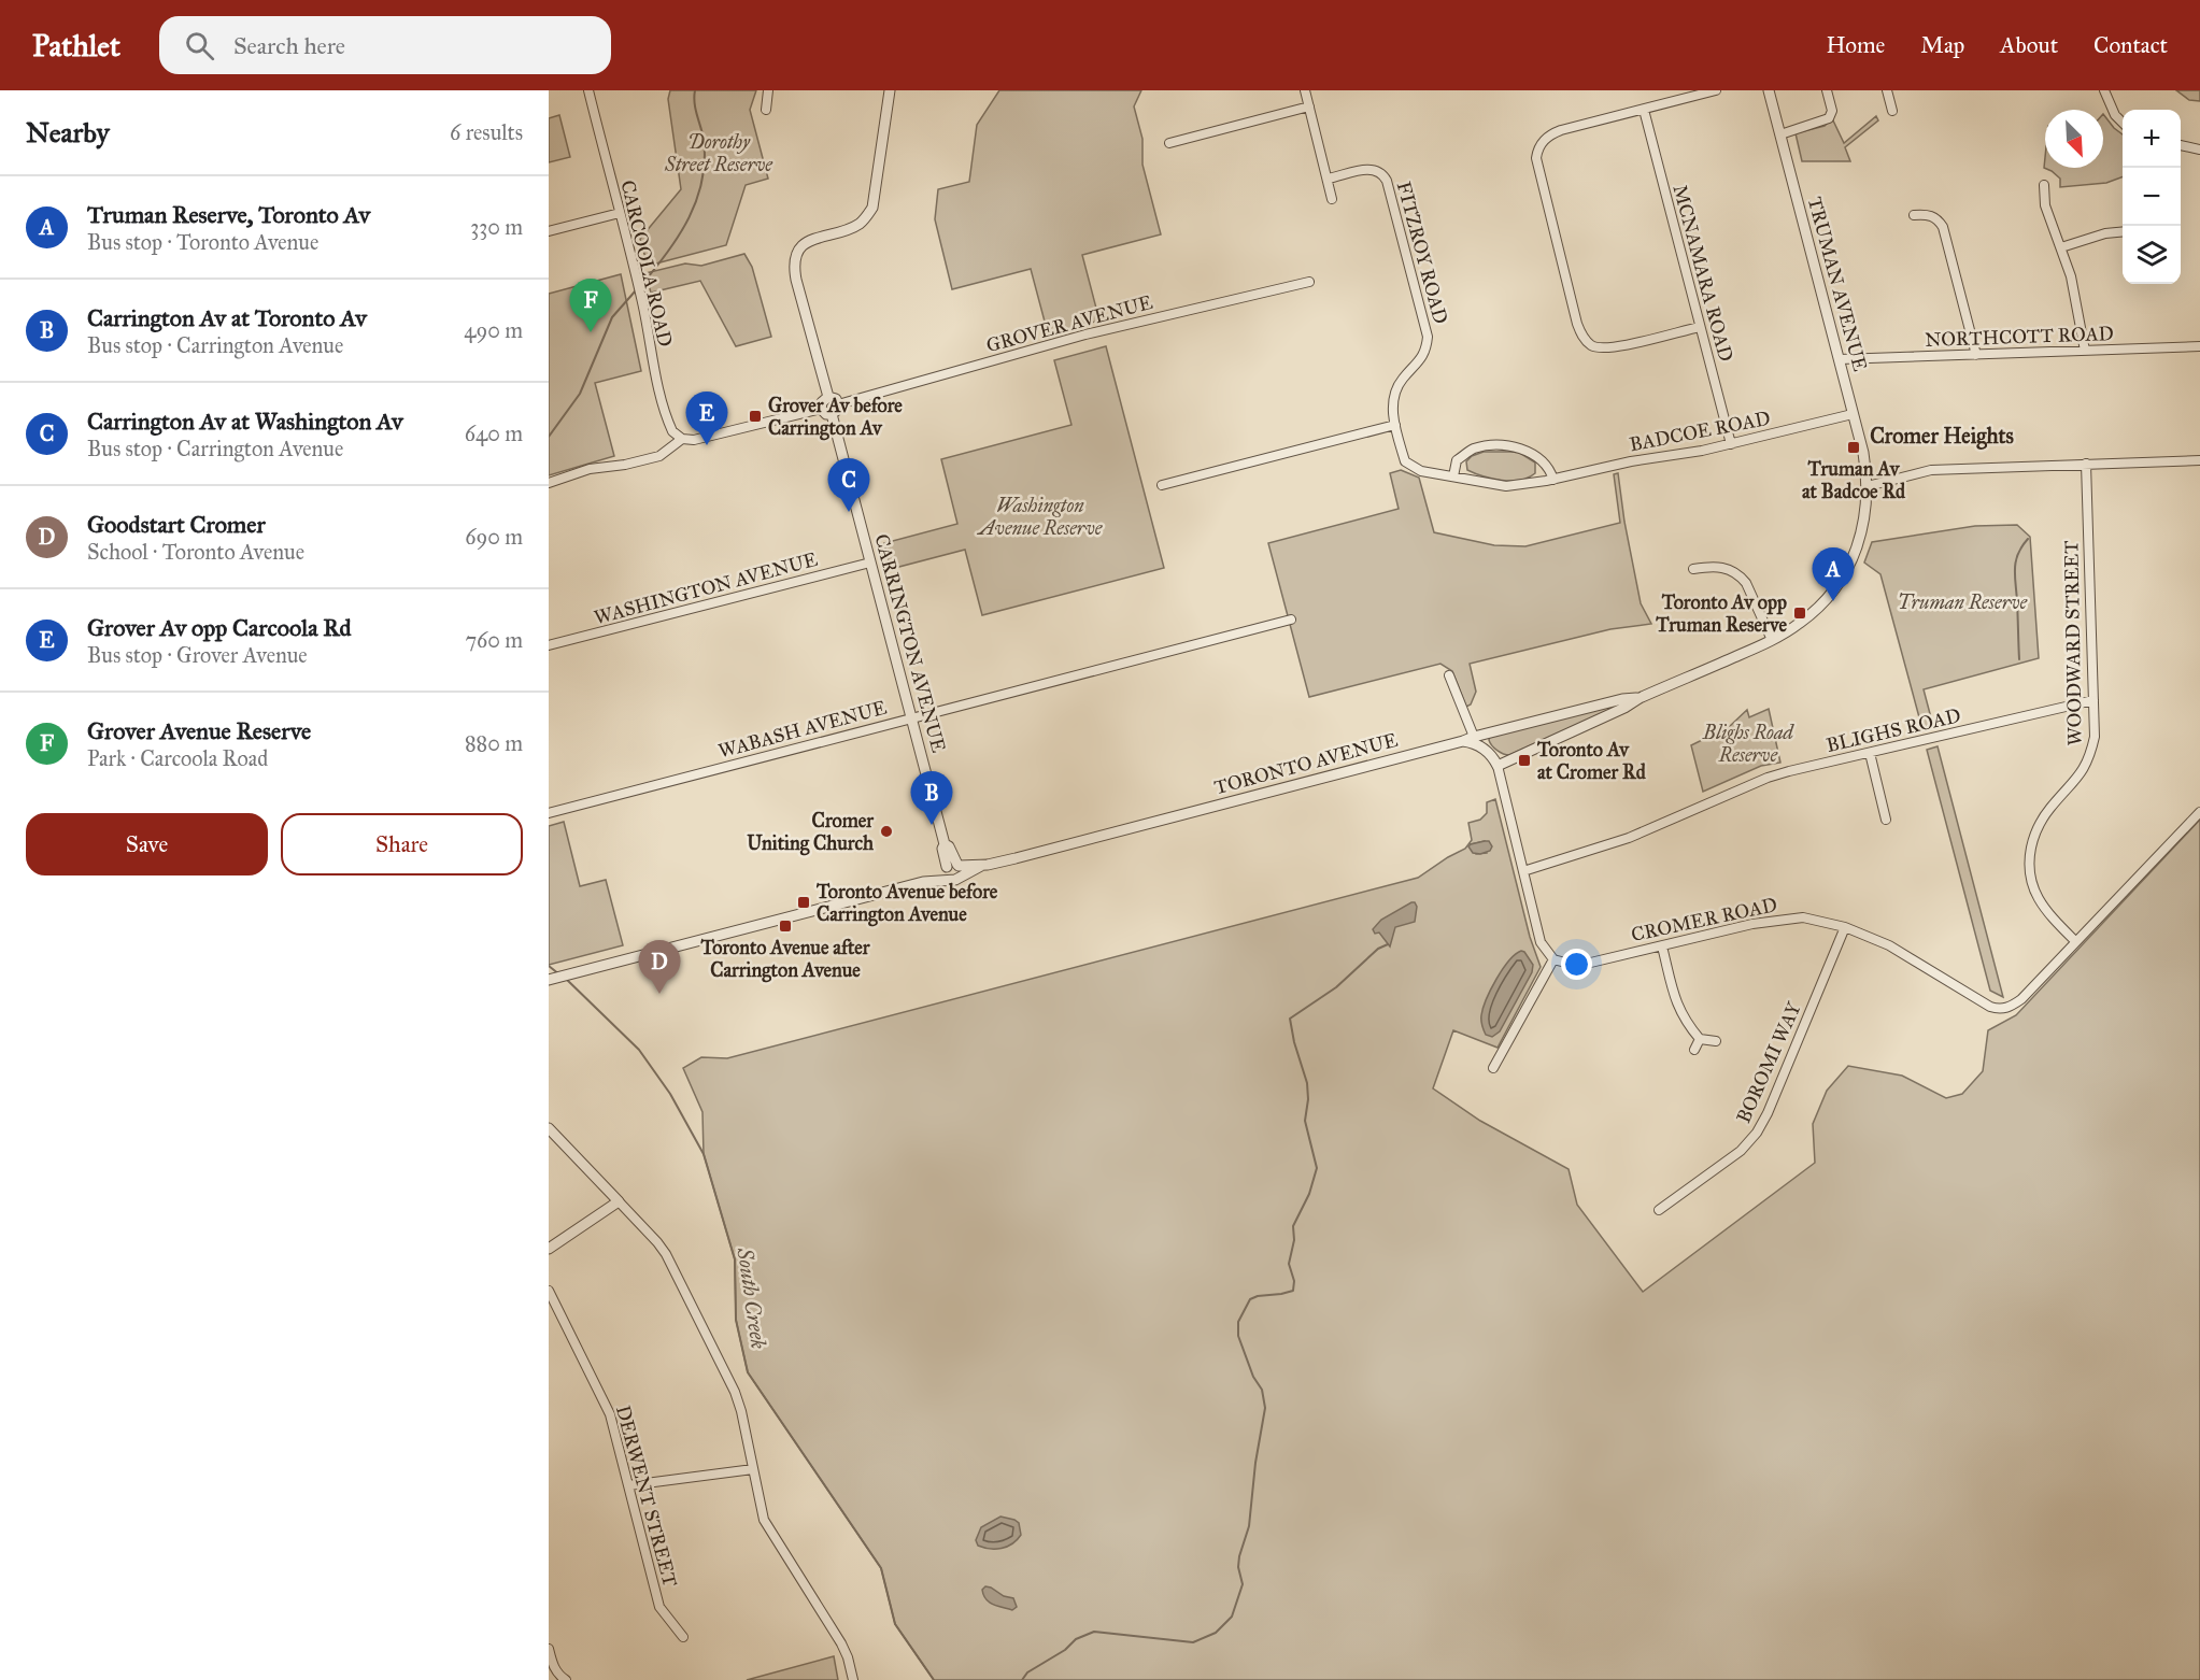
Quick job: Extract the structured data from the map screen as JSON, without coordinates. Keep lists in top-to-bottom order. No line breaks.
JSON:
{"streets":{"street":["FITZROY ROAD","CARCOOLA ROAD","MCNAMARA ROAD","TRUMAN AVENUE","GROVER AVENUE","NORTHCOTT ROAD","BADCOE ROAD","WASHINGTON AVENUE","CARRINGTON AVENUE","WOODWARD STREET","WABASH AVENUE","BLIGHS ROAD","TORONTO AVENUE","CROMER ROAD","BOROMI WAY","DERWENT STREET"]},"crossings":[["FITZROY ROAD","BADCOE ROAD"],["MCNAMARA ROAD","BADCOE ROAD"],["TRUMAN AVENUE","NORTHCOTT ROAD"],["TRUMAN AVENUE","BADCOE ROAD"],["TRUMAN AVENUE","TORONTO AVENUE"],["GROVER AVENUE","CARRINGTON AVENUE"],["WASHINGTON AVENUE","CARRINGTON AVENUE"],["CARRINGTON AVENUE","WABASH AVENUE"],["CARRINGTON AVENUE","TORONTO AVENUE"],["WOODWARD STREET","BLIGHS ROAD"],["WOODWARD STREET","CROMER ROAD"],["CROMER ROAD","BOROMI WAY"]],"districts":["Cromer Heights"],"water":["South Creek"],"parks":["Dorothy Street Reserve","Washington Avenue Reserve","Truman Reserve","Blighs Road Reserve"],"places":{"transit":["Grover Av before Carrington Av","Truman Av at Badcoe Rd","Toronto Av opp Truman Reserve","Toronto Av at Cromer Rd","Toronto Avenue before Carrington Avenue","Toronto Avenue after Carrington Avenue"],"other":["Cromer Uniting Church"]},"north":"bottom right","page":{"header":"Pathlet","search":"Search here","nav":["Home","Map","About","Contact"],"heading":["Nearby","6 results"],"map_buttons":["+","−"],"list":[{"mark":"A","name":"Truman Reserve, Toronto Av","note":"Bus stop · Toronto Avenue","value":"330 m"},{"mark":"B","name":"Carrington Av at Toronto Av","note":"Bus stop · Carrington Avenue","value":"490 m"},{"mark":"C","name":"Carrington Av at Washington Av","note":"Bus stop · Carrington Avenue","value":"640 m"},{"mark":"D","name":"Goodstart Cromer","note":"School · Toronto Avenue","value":"690 m"},{"mark":"E","name":"Grover Av opp Carcoola Rd","note":"Bus stop · Grover Avenue","value":"760 m"},{"mark":"F","name":"Grover Avenue Reserve","note":"Park · Carcoola Road","value":"880 m"}],"pins":["F","E","C","A","B","D"],"buttons":["Save","Share"]}}
